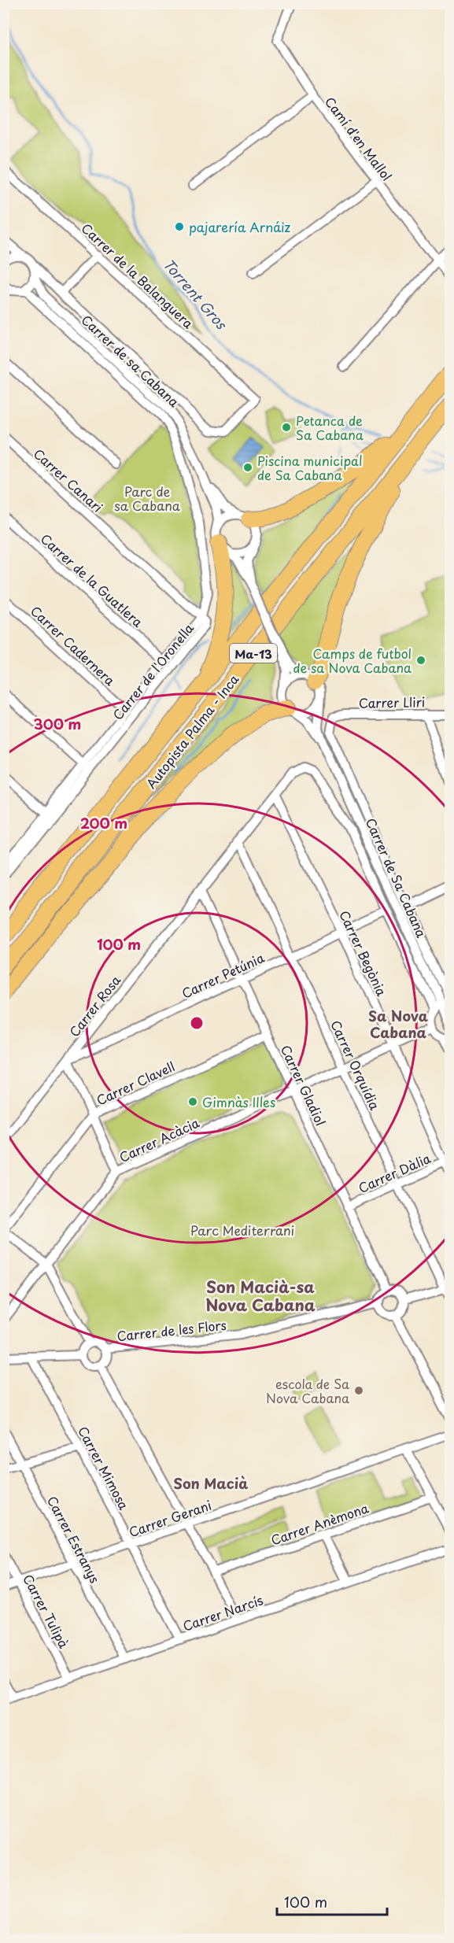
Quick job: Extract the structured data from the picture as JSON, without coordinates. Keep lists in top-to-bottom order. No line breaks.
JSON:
{"streets":{"highway":["Ma-13","Autopista Palma - Inca"],"street":["Camí d'en Mallol","Carrer de la Balanguera","Carrer de sa Cabana","Carrer Canari","Carrer de la Guatlera","Carrer Cadernera","Carrer de l'Oronella","Carrer Lliri","Carrer de Sa Cabana","Carrer Begònia","Carrer Petúnia","Carrer Rosa","Carrer Orquídia","Carrer Clavell","Carrer Gladiol","Carrer Acàcia","Carrer Dàlia","Carrer de les Flors","Carrer Mimosa","Carrer Gerani","Carrer Anèmona","Carrer Estranys","Carrer Tulipà","Carrer Narcís"]},"crossings":[["Carrer Canari","Carrer de l'Oronella"],["Carrer de la Guatlera","Carrer de l'Oronella"],["Carrer Cadernera","Carrer de l'Oronella"],["Carrer Begònia","Carrer Petúnia"],["Carrer Begònia","Carrer Rosa"],["Carrer Begònia","Carrer Acàcia"],["Carrer Begònia","Carrer Dàlia"],["Carrer Petúnia","Carrer Rosa"],["Carrer Petúnia","Carrer Orquídia"],["Carrer Petúnia","Carrer Gladiol"],["Carrer Rosa","Carrer Orquídia"],["Carrer Rosa","Carrer Gladiol"],["Carrer Orquídia","Carrer Acàcia"],["Carrer Orquídia","Carrer Dàlia"],["Carrer Clavell","Carrer Gladiol"],["Carrer Gladiol","Carrer Acàcia"],["Carrer Gladiol","Carrer Dàlia"],["Carrer Gladiol","Carrer de les Flors"],["Carrer Mimosa","Carrer Gerani"],["Carrer Mimosa","Carrer Narcís"],["Carrer Gerani","Carrer Estranys"],["Carrer Gerani","Carrer Tulipà"],["Carrer Estranys","Carrer Narcís"],["Carrer Tulipà","Carrer Narcís"]],"districts":["Sa Nova Cabana","Son Macià-sa Nova Cabana","Son Macià"],"water":["Torrent Gros"],"parks":["Parc de sa Cabana","Parc Mediterrani"],"places":["pajarería Arnáiz","Petanca de Sa Cabana","Piscina municipal de Sa Cabana","Camps de futbol de sa Nova Cabana","Gimnàs Illes","escola de Sa Nova Cabana"],"scale_bar":"100 m","rings":["300 m","200 m","100 m"]}
